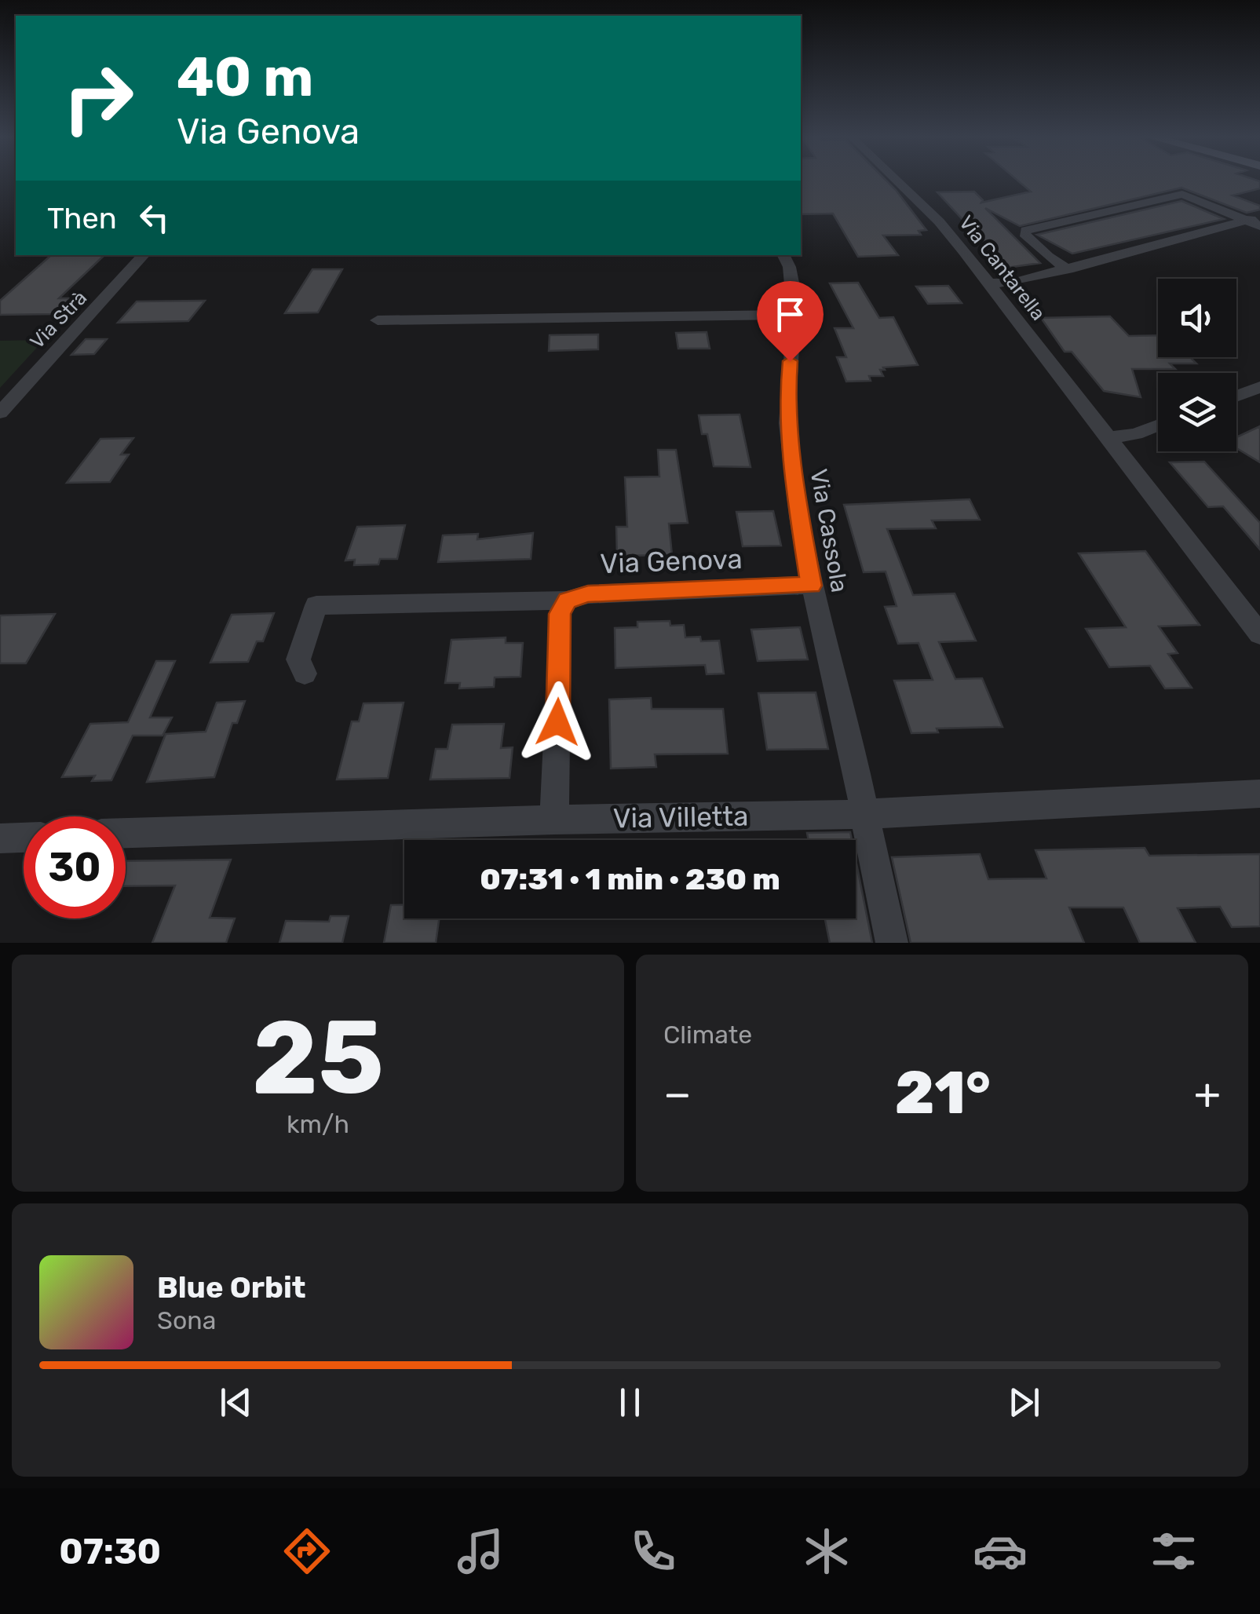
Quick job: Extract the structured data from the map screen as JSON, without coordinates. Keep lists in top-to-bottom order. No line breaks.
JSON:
{"streets":{"street":["Via Cantarella","Via Strà","Via Cassola","Via Genova","Via Villetta"]},"crossings":[["Via Cassola","Via Genova"],["Via Cassola","Via Villetta"]],"page":{"turn":["40 m","Via Genova"],"then":"Then","limit":"30","trip":"07:31 · 1 min · 230 m","tile":[["25","km/h"],"Climate"],"heat":["−","21°","+"],"song":["Blue Orbit","Sona"],"tabs":"07:30"}}
